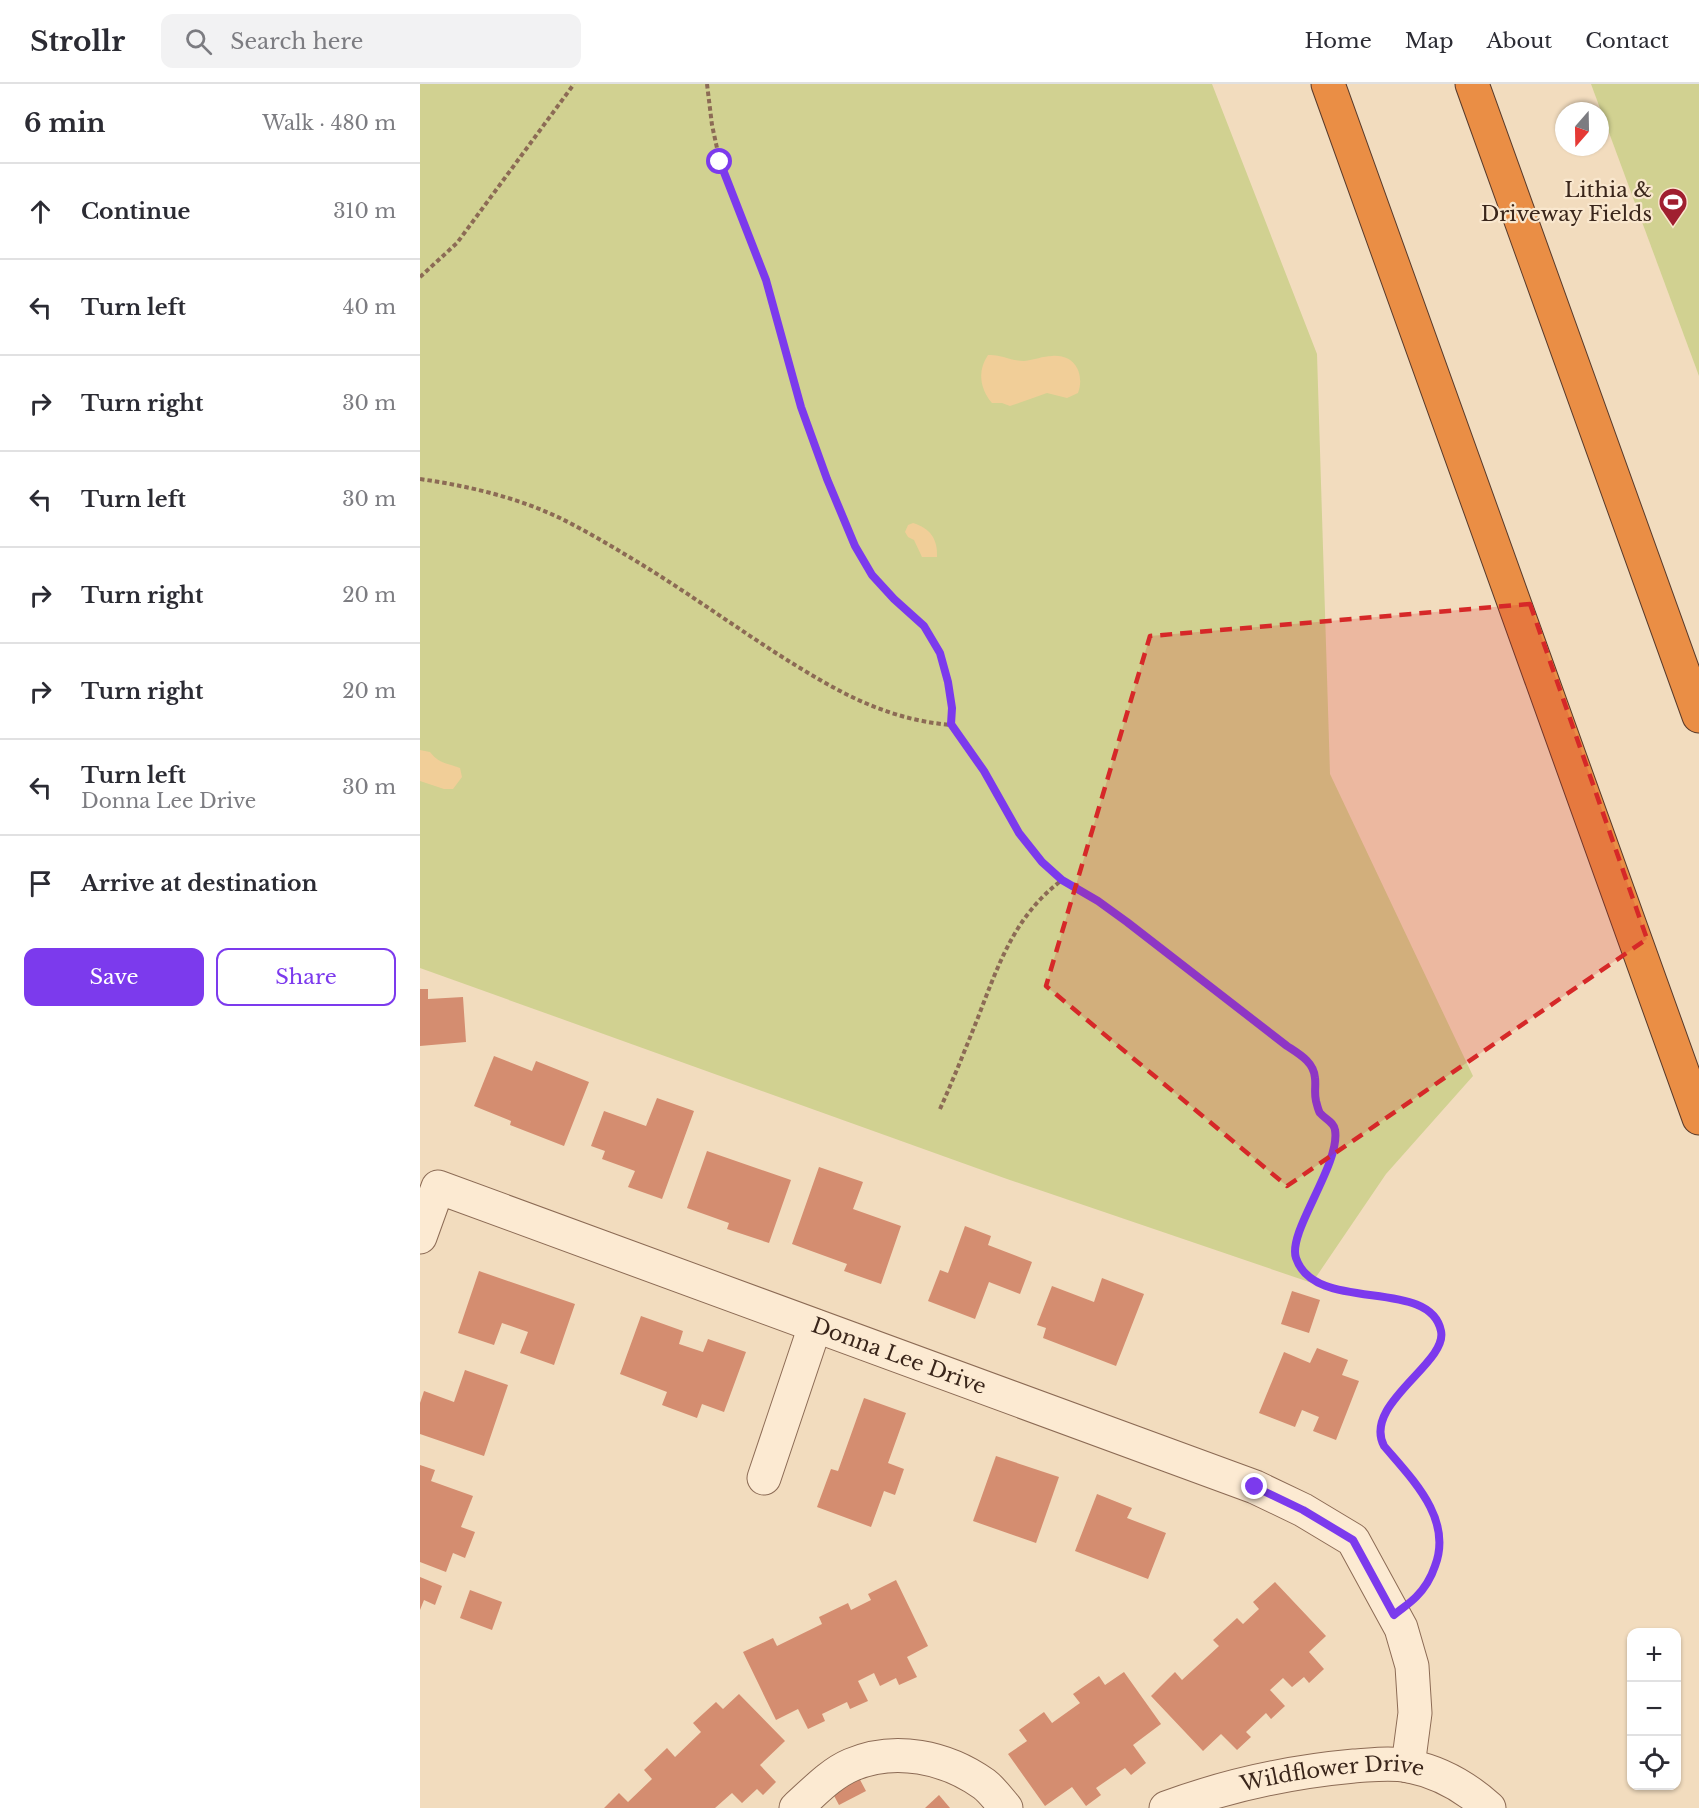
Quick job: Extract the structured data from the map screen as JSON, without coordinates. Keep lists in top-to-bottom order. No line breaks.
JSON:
{"streets":{"street":["Donna Lee Drive","Wildflower Drive"]},"places":{"sports":["Lithia & Driveway Fields"]},"north":"bottom","page":{"header":"Strollr","search":"Search here","nav":["Home","Map","About","Contact"],"heading":["6 min","Walk · 480 m"],"list":[["Continue","310 m"],["Turn left","40 m"],["Turn right","30 m"],["Turn left","30 m"],["Turn right","20 m"],["Turn right","20 m"],["Turn left","Donna Lee Drive","30 m"],"Arrive at destination"],"buttons":["Save","Share"],"map_buttons":["+","−"]}}
